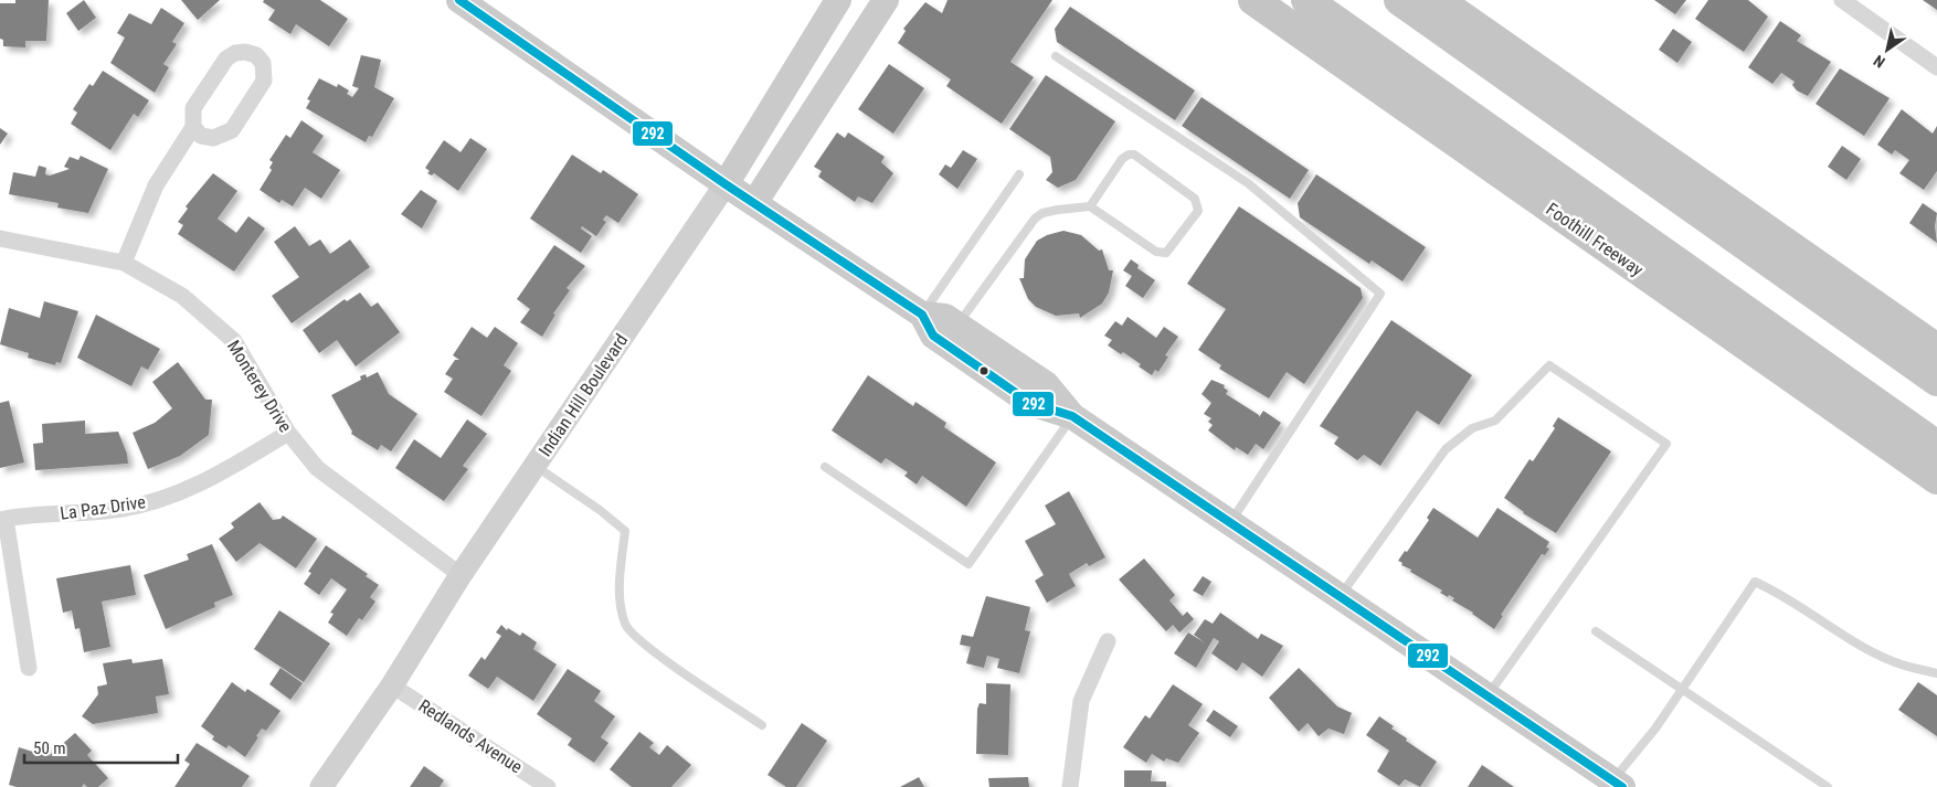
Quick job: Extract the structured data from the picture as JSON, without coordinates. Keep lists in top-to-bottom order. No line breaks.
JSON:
{"streets":{"highway":["Foothill Freeway"],"main road":["Indian Hill Boulevard"],"street":["Monterey Drive","La Paz Drive","Redlands Avenue"]},"crossings":[["Monterey Drive","Indian Hill Boulevard"],["Monterey Drive","La Paz Drive"],["Indian Hill Boulevard","Redlands Avenue"]],"lines":["transit line 292"],"scale_bar":"50 m","north":"bottom left"}
